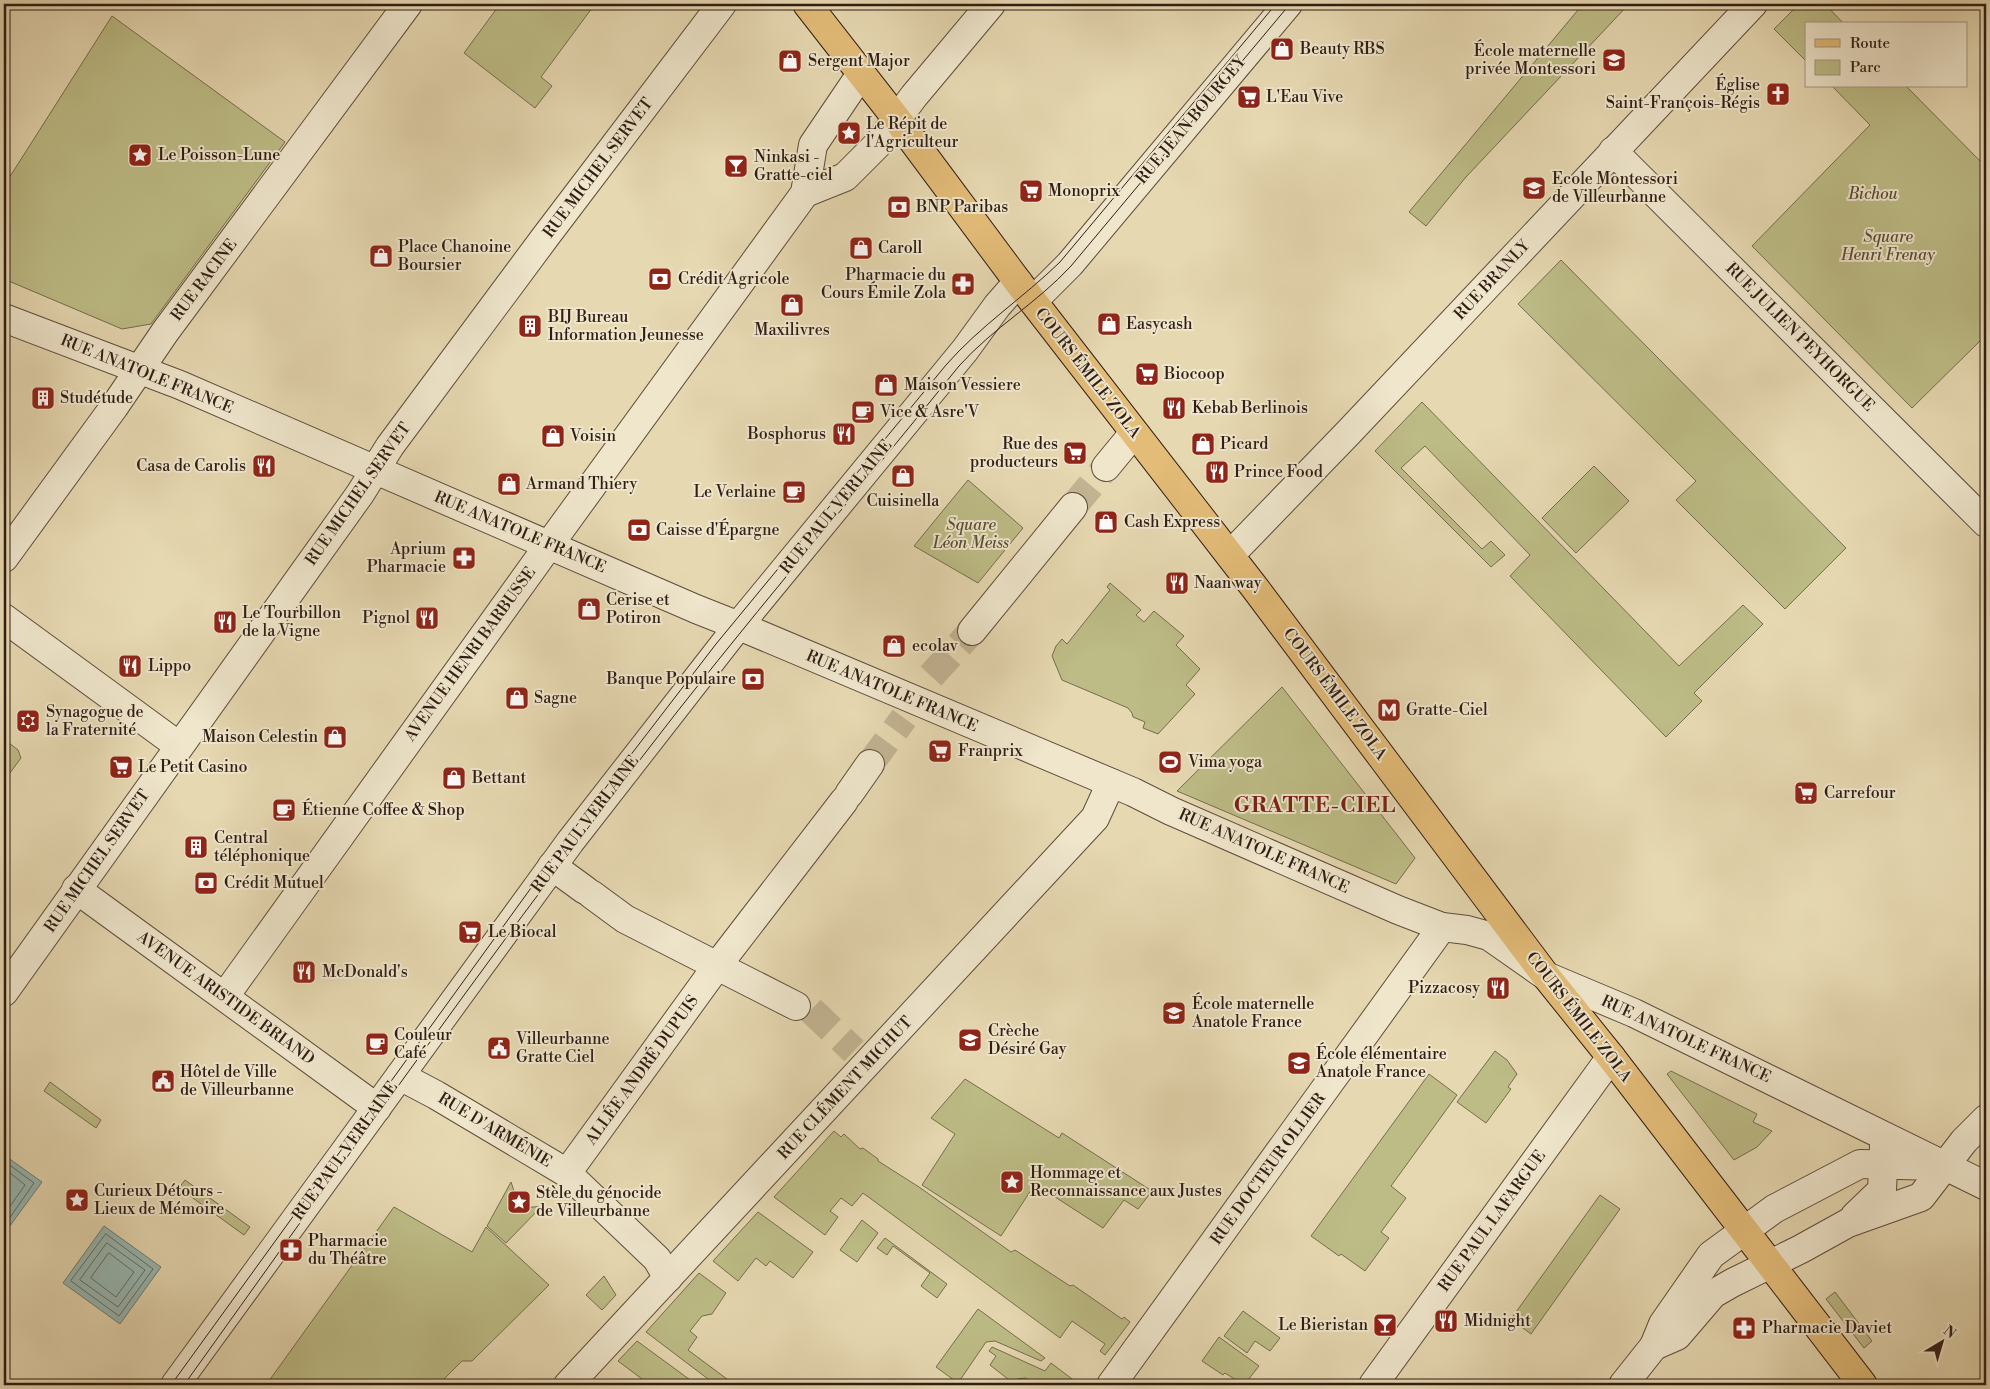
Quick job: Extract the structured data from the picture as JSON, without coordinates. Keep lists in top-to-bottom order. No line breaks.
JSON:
{"streets":{"main road":["COURS ÉMILE ZOLA"],"street":["RUE JEAN BOURGEY","RUE MICHEL SERVET","RUE RACINE","RUE BRANLY","RUE JULIEN PEYHORGUE","RUE ANATOLE FRANCE","RUE PAUL VERLAINE","AVENUE HENRI BARBUSSE","AVENUE ARISTIDE BRIAND","ALLÉE ANDRÉ DUPUIS","RUE CLÉMENT MICHUT","RUE D'ARMÉNIE","RUE DOCTEUR OLLIER","RUE PAUL LAFARGUE"]},"crossings":[["RUE JEAN BOURGEY","COURS ÉMILE ZOLA"],["RUE JEAN BOURGEY","RUE PAUL VERLAINE"],["RUE MICHEL SERVET","RUE ANATOLE FRANCE"],["RUE MICHEL SERVET","AVENUE ARISTIDE BRIAND"],["RUE RACINE","RUE ANATOLE FRANCE"],["RUE BRANLY","RUE JULIEN PEYHORGUE"],["RUE BRANLY","COURS ÉMILE ZOLA"],["COURS ÉMILE ZOLA","RUE ANATOLE FRANCE"],["COURS ÉMILE ZOLA","RUE PAUL VERLAINE"],["COURS ÉMILE ZOLA","AVENUE HENRI BARBUSSE"],["COURS ÉMILE ZOLA","RUE PAUL LAFARGUE"],["RUE ANATOLE FRANCE","RUE PAUL VERLAINE"],["RUE ANATOLE FRANCE","AVENUE HENRI BARBUSSE"],["RUE ANATOLE FRANCE","RUE CLÉMENT MICHUT"],["RUE ANATOLE FRANCE","RUE DOCTEUR OLLIER"],["RUE PAUL VERLAINE","AVENUE ARISTIDE BRIAND"],["RUE PAUL VERLAINE","RUE D'ARMÉNIE"],["AVENUE HENRI BARBUSSE","AVENUE ARISTIDE BRIAND"],["ALLÉE ANDRÉ DUPUIS","RUE D'ARMÉNIE"],["RUE CLÉMENT MICHUT","RUE D'ARMÉNIE"]],"districts":["GRATTE-CIEL"],"parks":["Bichou","Square Henri Frenay","Square Léon Meiss"],"places":{"shop":["Beauty RBS","Sergent Major","Caroll","Place Chanoine Boursier","Maxilivres","Easycash","Maison Vessiere","Voisin","Picard","Cuisinella","Armand Thiery","Cash Express","Cerise et Potiron","ecolav","Sagne","Maison Celestin","Bettant"],"school or university":["École maternelle privée Montessori","Ecole Montessori de Villeurbanne","École maternelle Anatole France","Crèche Désiré Gay","École élémentaire Anatole France"],"church":["Église Saint-François-Régis"],"supermarket":["L'Eau Vive","Monoprix","Biocoop","Rue des producteurs","Franprix","Le Petit Casino","Carrefour","Le Biocal"],"place":["Le Répit de l'Agriculteur","Le Poisson-Lune","Hommage et Reconnaissance aux Justes","Curieux Détours - Lieux de Mémoire","Stèle du génocide de Villeurbanne"],"bar":["Ninkasi - Gratte-ciel","Le Bieristan"],"bank":["BNP Paribas","Crédit Agricole","Caisse d'Épargne","Banque Populaire","Crédit Mutuel"],"pharmacy":["Pharmacie du Cours Émile Zola","Aprium Pharmacie","Pharmacie du Théâtre","Pharmacie Daviet"],"building":["BIJ Bureau Information Jeunesse","Studétude","Central téléphonique"],"restaurant":["Kebab Berlinois","Bosphorus","Casa de Carolis","Prince Food","Naan way","Pignol","Le Tourbillon de la Vigne","Lippo","McDonald's","Pizzacosy","Midnight"],"cafe":["Vice & Asre'V","Le Verlaine","Étienne Coffee & Shop","Couleur Café"],"metro station":["Gratte-Ciel"],"synagogue":["Synagogue de la Fraternité"],"sports":["Vima yoga"],"public building":["Villeurbanne Gratte Ciel","Hôtel de Ville de Villeurbanne"]},"legend":["Route","Parc"],"north":"top right"}
